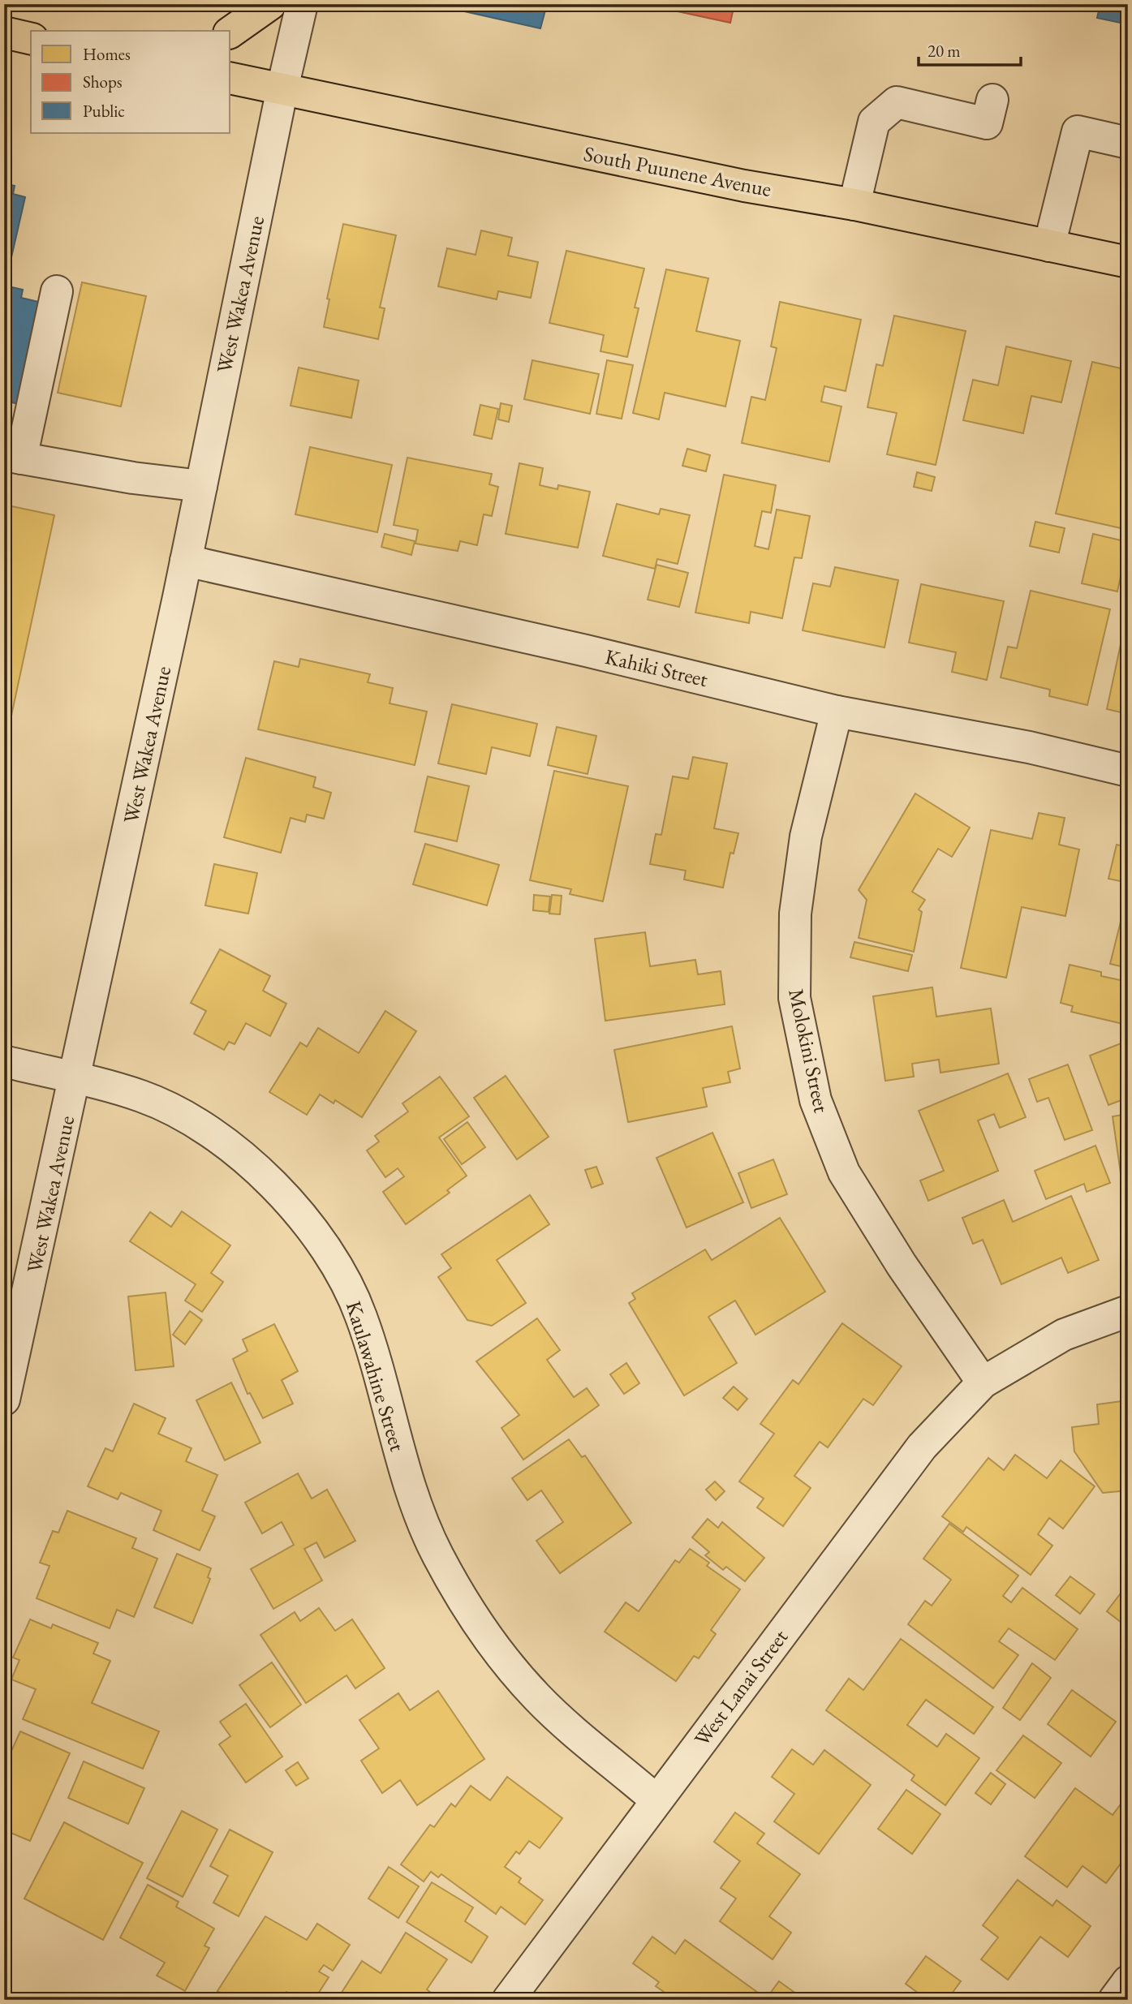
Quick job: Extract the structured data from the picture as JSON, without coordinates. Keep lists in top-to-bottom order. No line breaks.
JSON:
{"streets":{"main road":["South Puunene Avenue"],"street":["West Wakea Avenue","Kahiki Street","Molokini Street","Kaulawahine Street","West Lanai Street"]},"crossings":[["South Puunene Avenue","West Wakea Avenue"],["West Wakea Avenue","Kahiki Street"],["West Wakea Avenue","Kaulawahine Street"],["Kahiki Street","Molokini Street"],["Molokini Street","West Lanai Street"],["Kaulawahine Street","West Lanai Street"]],"legend":["Homes","Shops","Public"],"scale_bar":"20 m"}
